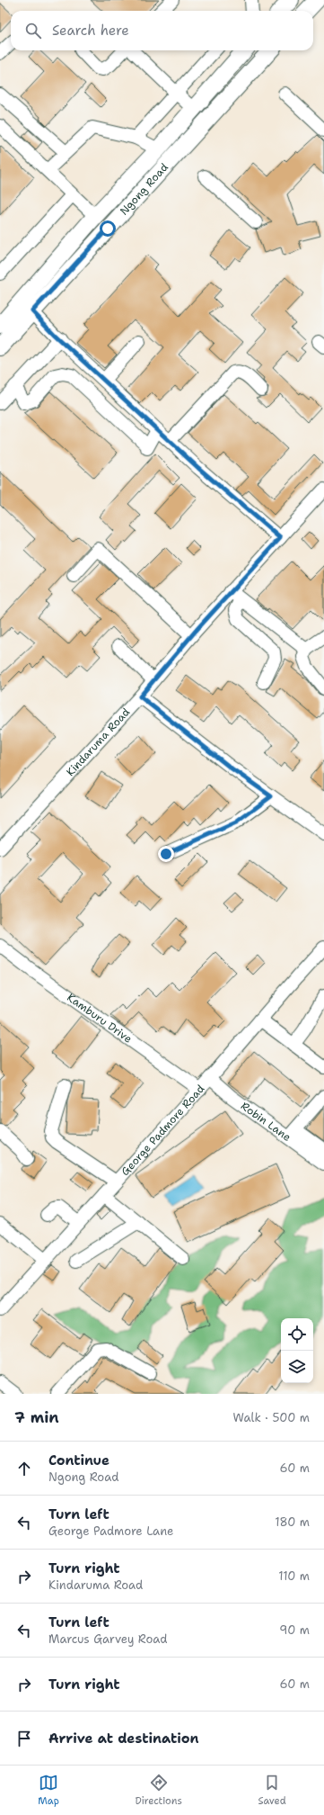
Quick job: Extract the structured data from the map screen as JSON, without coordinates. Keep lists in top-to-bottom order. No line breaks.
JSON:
{"streets":{"main road":["Ngong Road"],"street":["Kindaruma Road","Kamburu Drive","Robin Lane","George Padmore Road"]},"crossings":[["Kamburu Drive","George Padmore Road"],["Robin Lane","George Padmore Road"]],"page":{"search":"Search here","heading":["7 min","Walk · 500 m"],"list":[["Continue","Ngong Road","60 m"],["Turn left","George Padmore Lane","180 m"],["Turn right","Kindaruma Road","110 m"],["Turn left","Marcus Garvey Road","90 m"],["Turn right","60 m"],"Arrive at destination"],"nav":["Map","Directions","Saved"]}}
